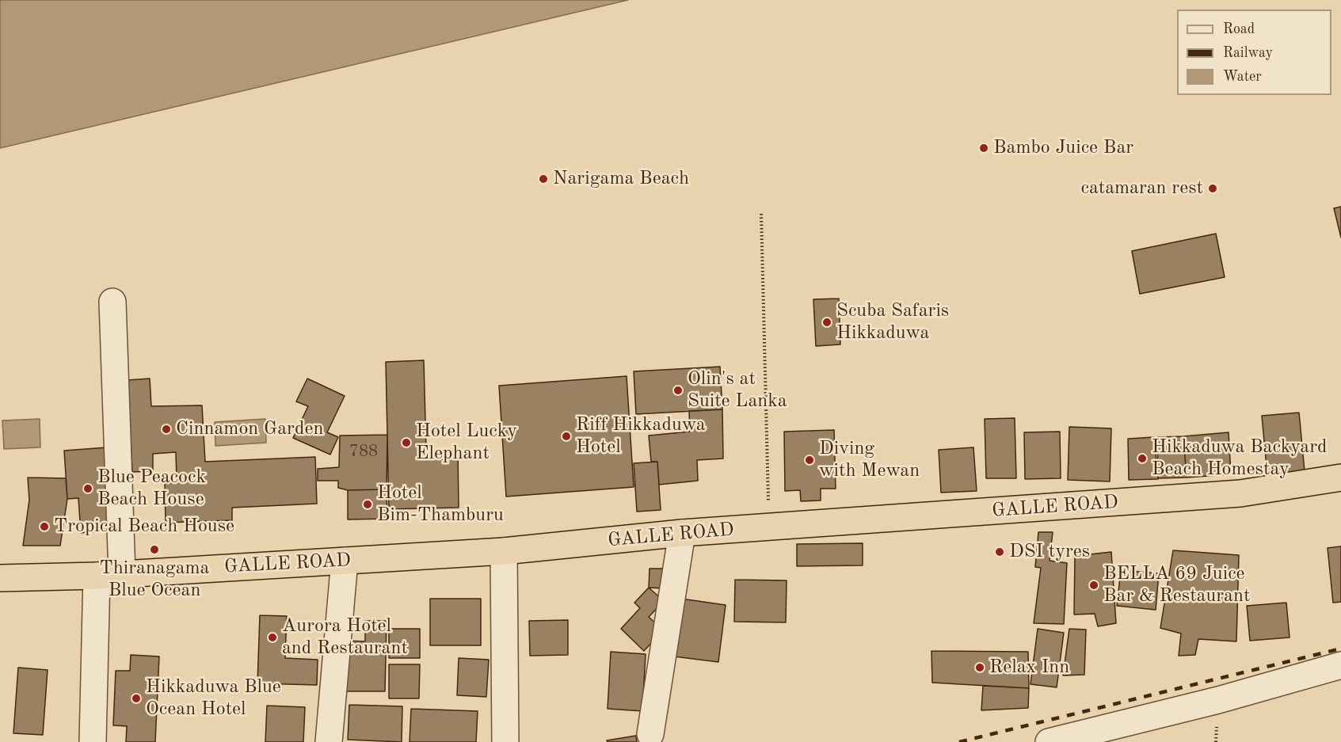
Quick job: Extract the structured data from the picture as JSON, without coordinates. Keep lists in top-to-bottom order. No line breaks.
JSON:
{"streets":{"highway":["GALLE ROAD"]},"places":["Bambo Juice Bar","Narigama Beach","catamaran rest","Scuba Safaris Hikkaduwa","Olin's at Suite Lanka","Cinnamon Garden","Riff Hikkaduwa Hotel","Hotel Lucky Elephant","Hikkaduwa Backyard Beach Homestay","Diving with Mewan","Blue Peacock Beach House","Hotel Bim-Thamburu","Tropical Beach House","Thiranagama Blue Ocean","DSI tyres","BELLA 69 Juice Bar & Restaurant","Aurora Hotel and Restaurant","Relax Inn","Hikkaduwa Blue Ocean Hotel"],"house_numbers":["788"],"legend":["Road","Railway","Water"]}
